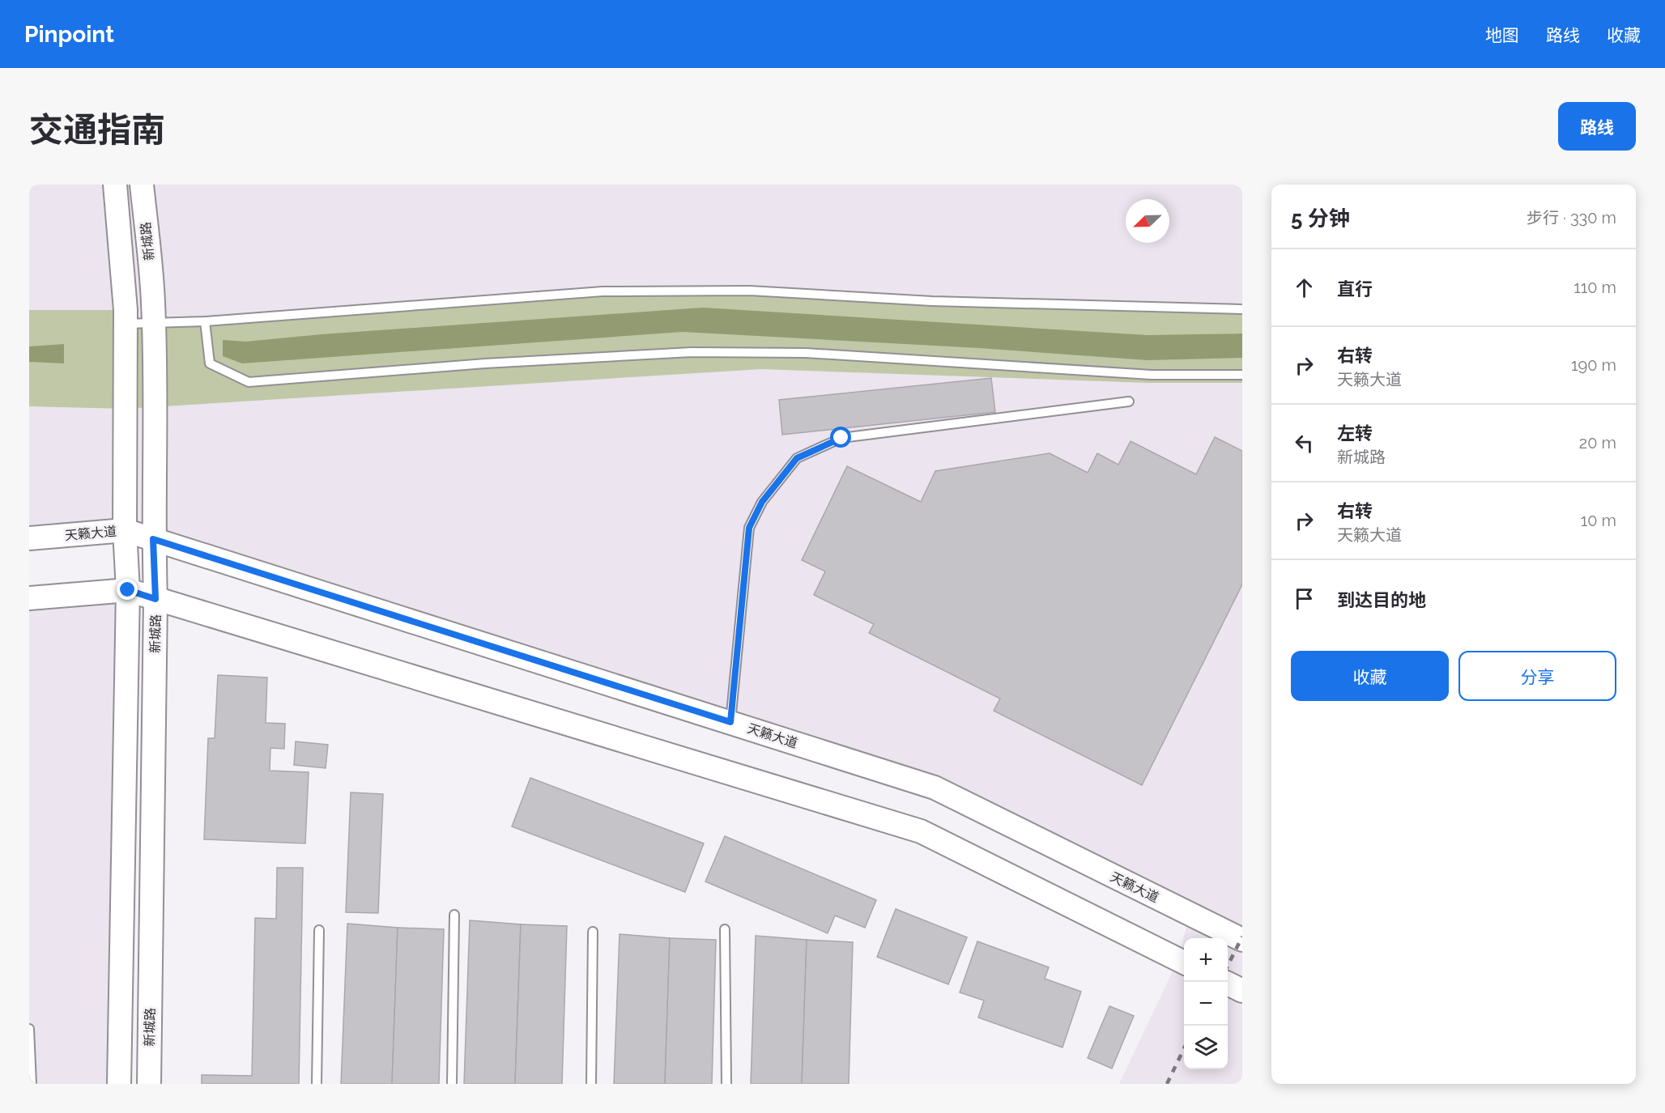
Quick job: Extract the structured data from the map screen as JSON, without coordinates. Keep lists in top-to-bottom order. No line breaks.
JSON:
{"streets":{"main road":["新城路","天籁大道"]},"crossings":[["新城路","天籁大道"]],"north":"bottom left","page":{"header":"Pinpoint","nav":["地图","路线","收藏"],"title":"交通指南","buttons":["路线",["收藏","分享"]],"heading":["5 分钟","步行 · 330 m"],"list":[["直行","110 m"],["右转","天籁大道","190 m"],["左转","新城路","20 m"],["右转","天籁大道","10 m"],"到达目的地"],"map_buttons":["+","−"]}}
